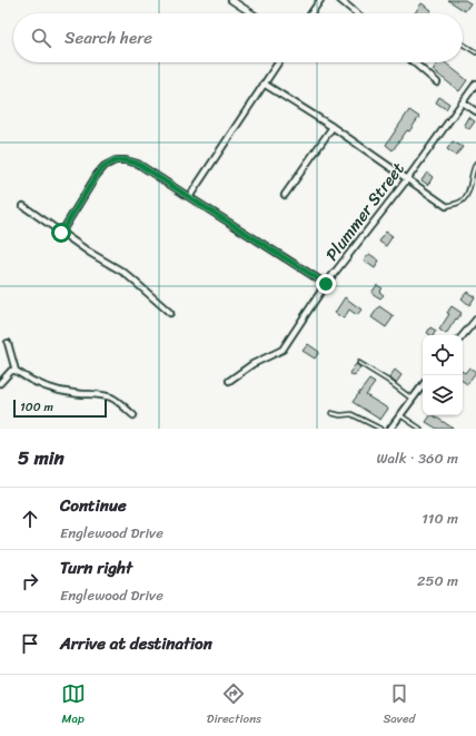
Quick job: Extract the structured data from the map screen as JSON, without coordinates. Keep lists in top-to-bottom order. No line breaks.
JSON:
{"streets":{"street":["Plummer Street"]},"scale_bar":"100 m","page":{"search":"Search here","scale":"100 m","heading":["5 min","Walk · 360 m"],"list":[["Continue","Englewood Drive","110 m"],["Turn right","Englewood Drive","250 m"],"Arrive at destination"],"nav":["Map","Directions","Saved"]}}
